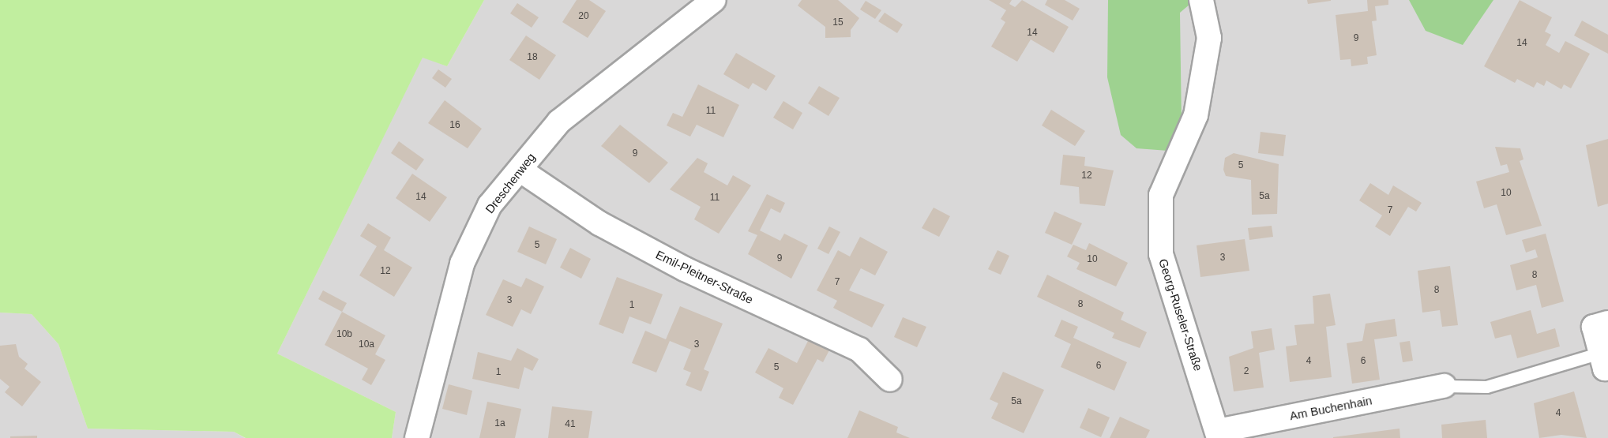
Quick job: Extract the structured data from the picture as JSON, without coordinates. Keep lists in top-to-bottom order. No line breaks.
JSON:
{"streets":{"street":["Dreschenweg","Emil-Pleitner-Straße","Georg-Ruseler-Straße","Am Buchenhain"]},"crossings":[["Dreschenweg","Emil-Pleitner-Straße"],["Georg-Ruseler-Straße","Am Buchenhain"]],"house_numbers":["20","15","14","9","14","18","11","16","9","5","12","10","5a","14","11","7","5","3","9","10","12","8","7","8","3","8","1","10b","10a","3","4","6","6","5","2","1","5a","4","1a","41"]}
